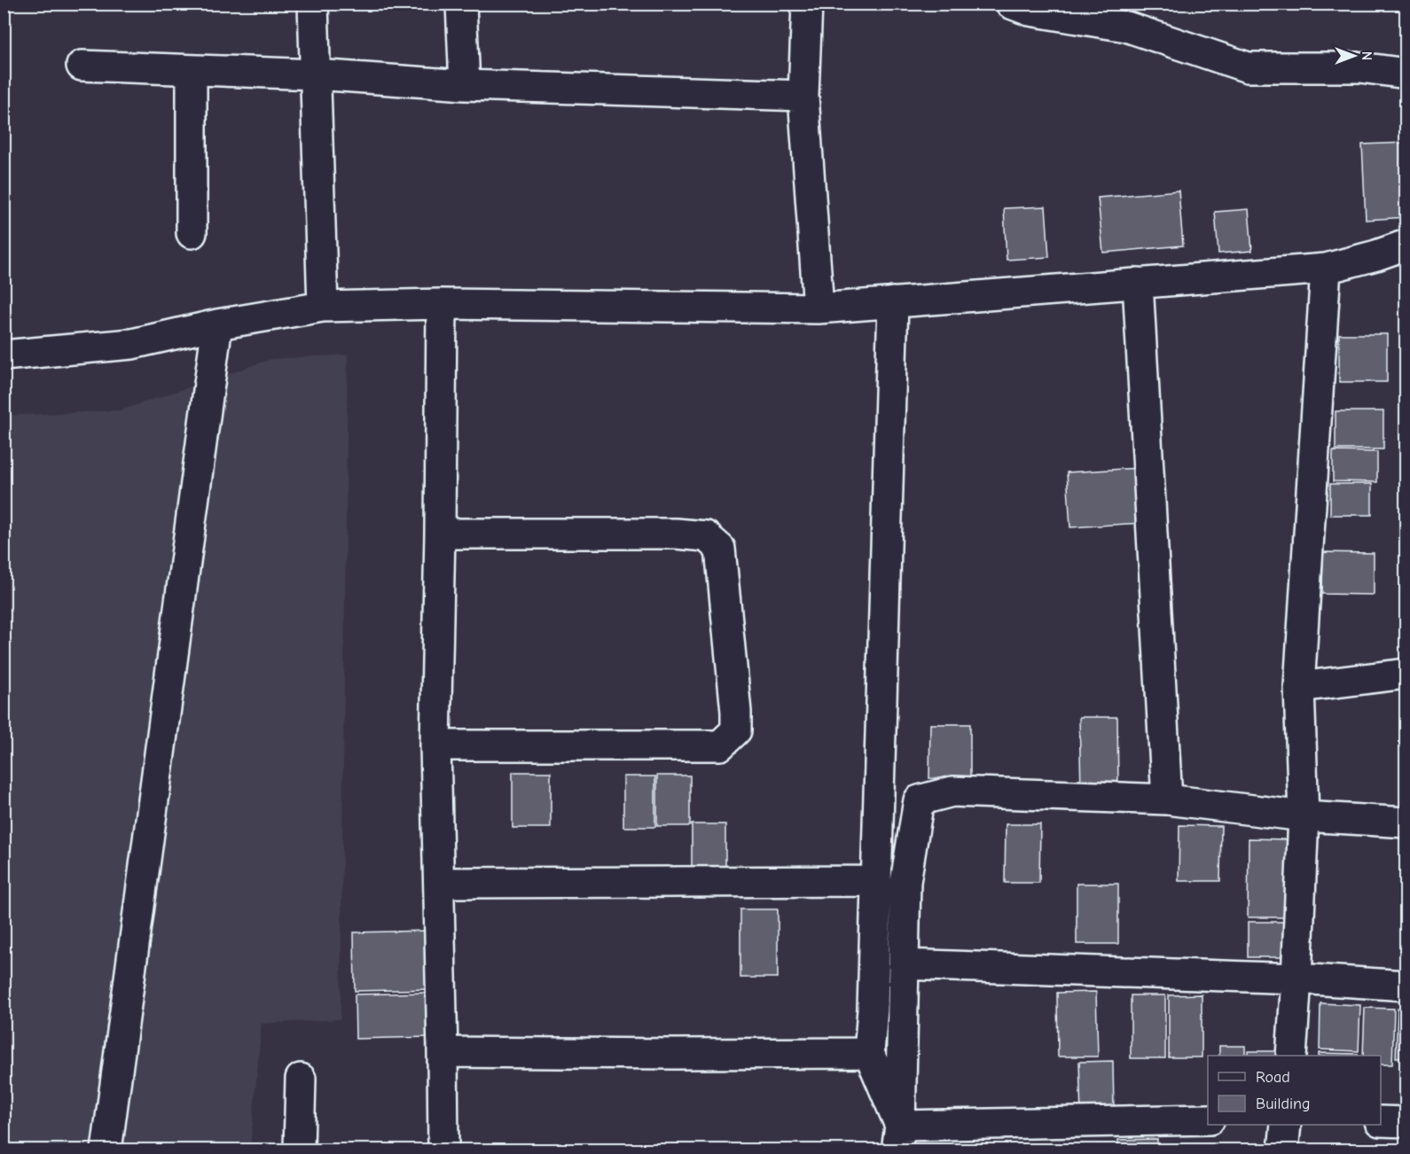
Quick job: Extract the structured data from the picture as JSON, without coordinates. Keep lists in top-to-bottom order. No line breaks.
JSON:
{"legend":["Road","Building"],"north":"right"}
